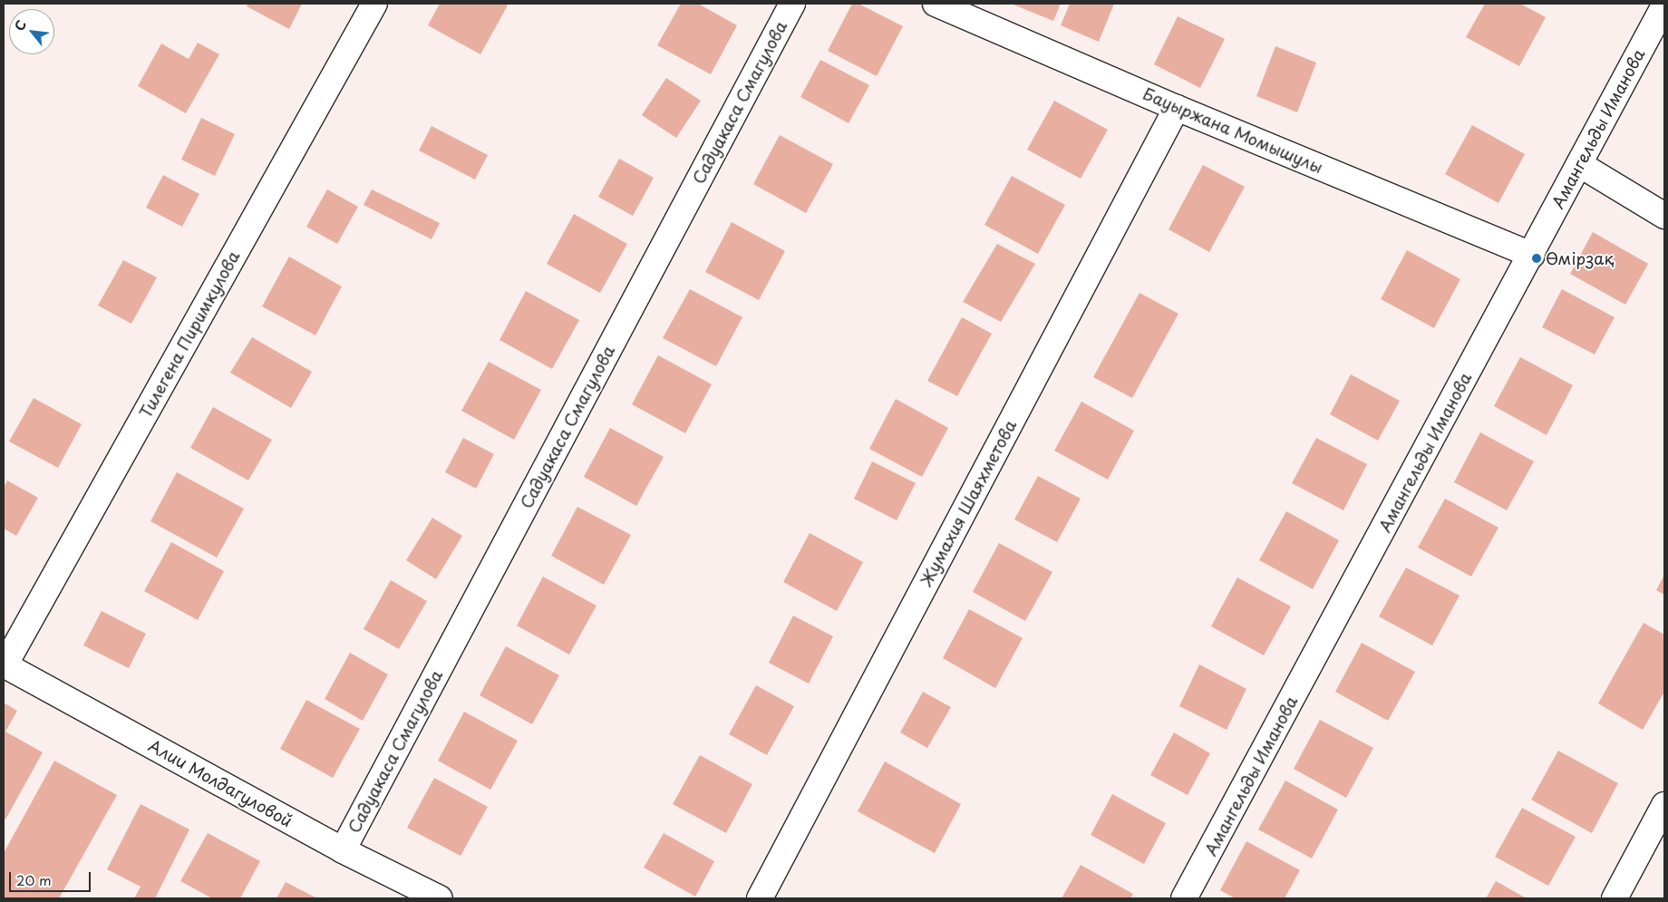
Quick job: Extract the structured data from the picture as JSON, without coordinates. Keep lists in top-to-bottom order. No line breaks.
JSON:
{"streets":{"street":["Садуакаса Смагулова","Амангельды Иманова","Бауыржана Момышулы","Тилегена Пиримкулова","Жумахия Шаяхметова","Алии Молдагуловой"]},"crossings":[["Садуакаса Смагулова","Алии Молдагуловой"],["Амангельды Иманова","Бауыржана Момышулы"],["Бауыржана Момышулы","Жумахия Шаяхметова"],["Тилегена Пиримкулова","Алии Молдагуловой"]],"places":["Өмірзақ"],"scale_bar":"20 m","north":"top left"}
